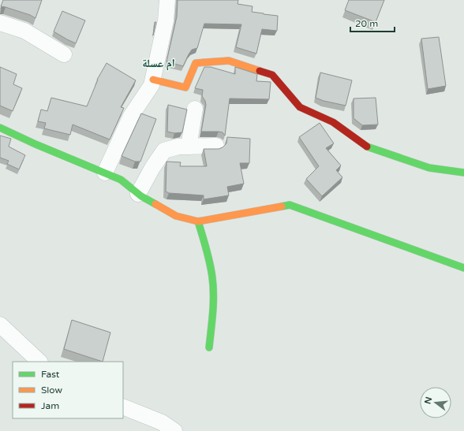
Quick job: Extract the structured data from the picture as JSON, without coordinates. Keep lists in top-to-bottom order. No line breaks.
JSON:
{"districts":["ام عسلة"],"legend":["Fast","Slow","Jam"],"scale_bar":"20 m","north":"left"}
